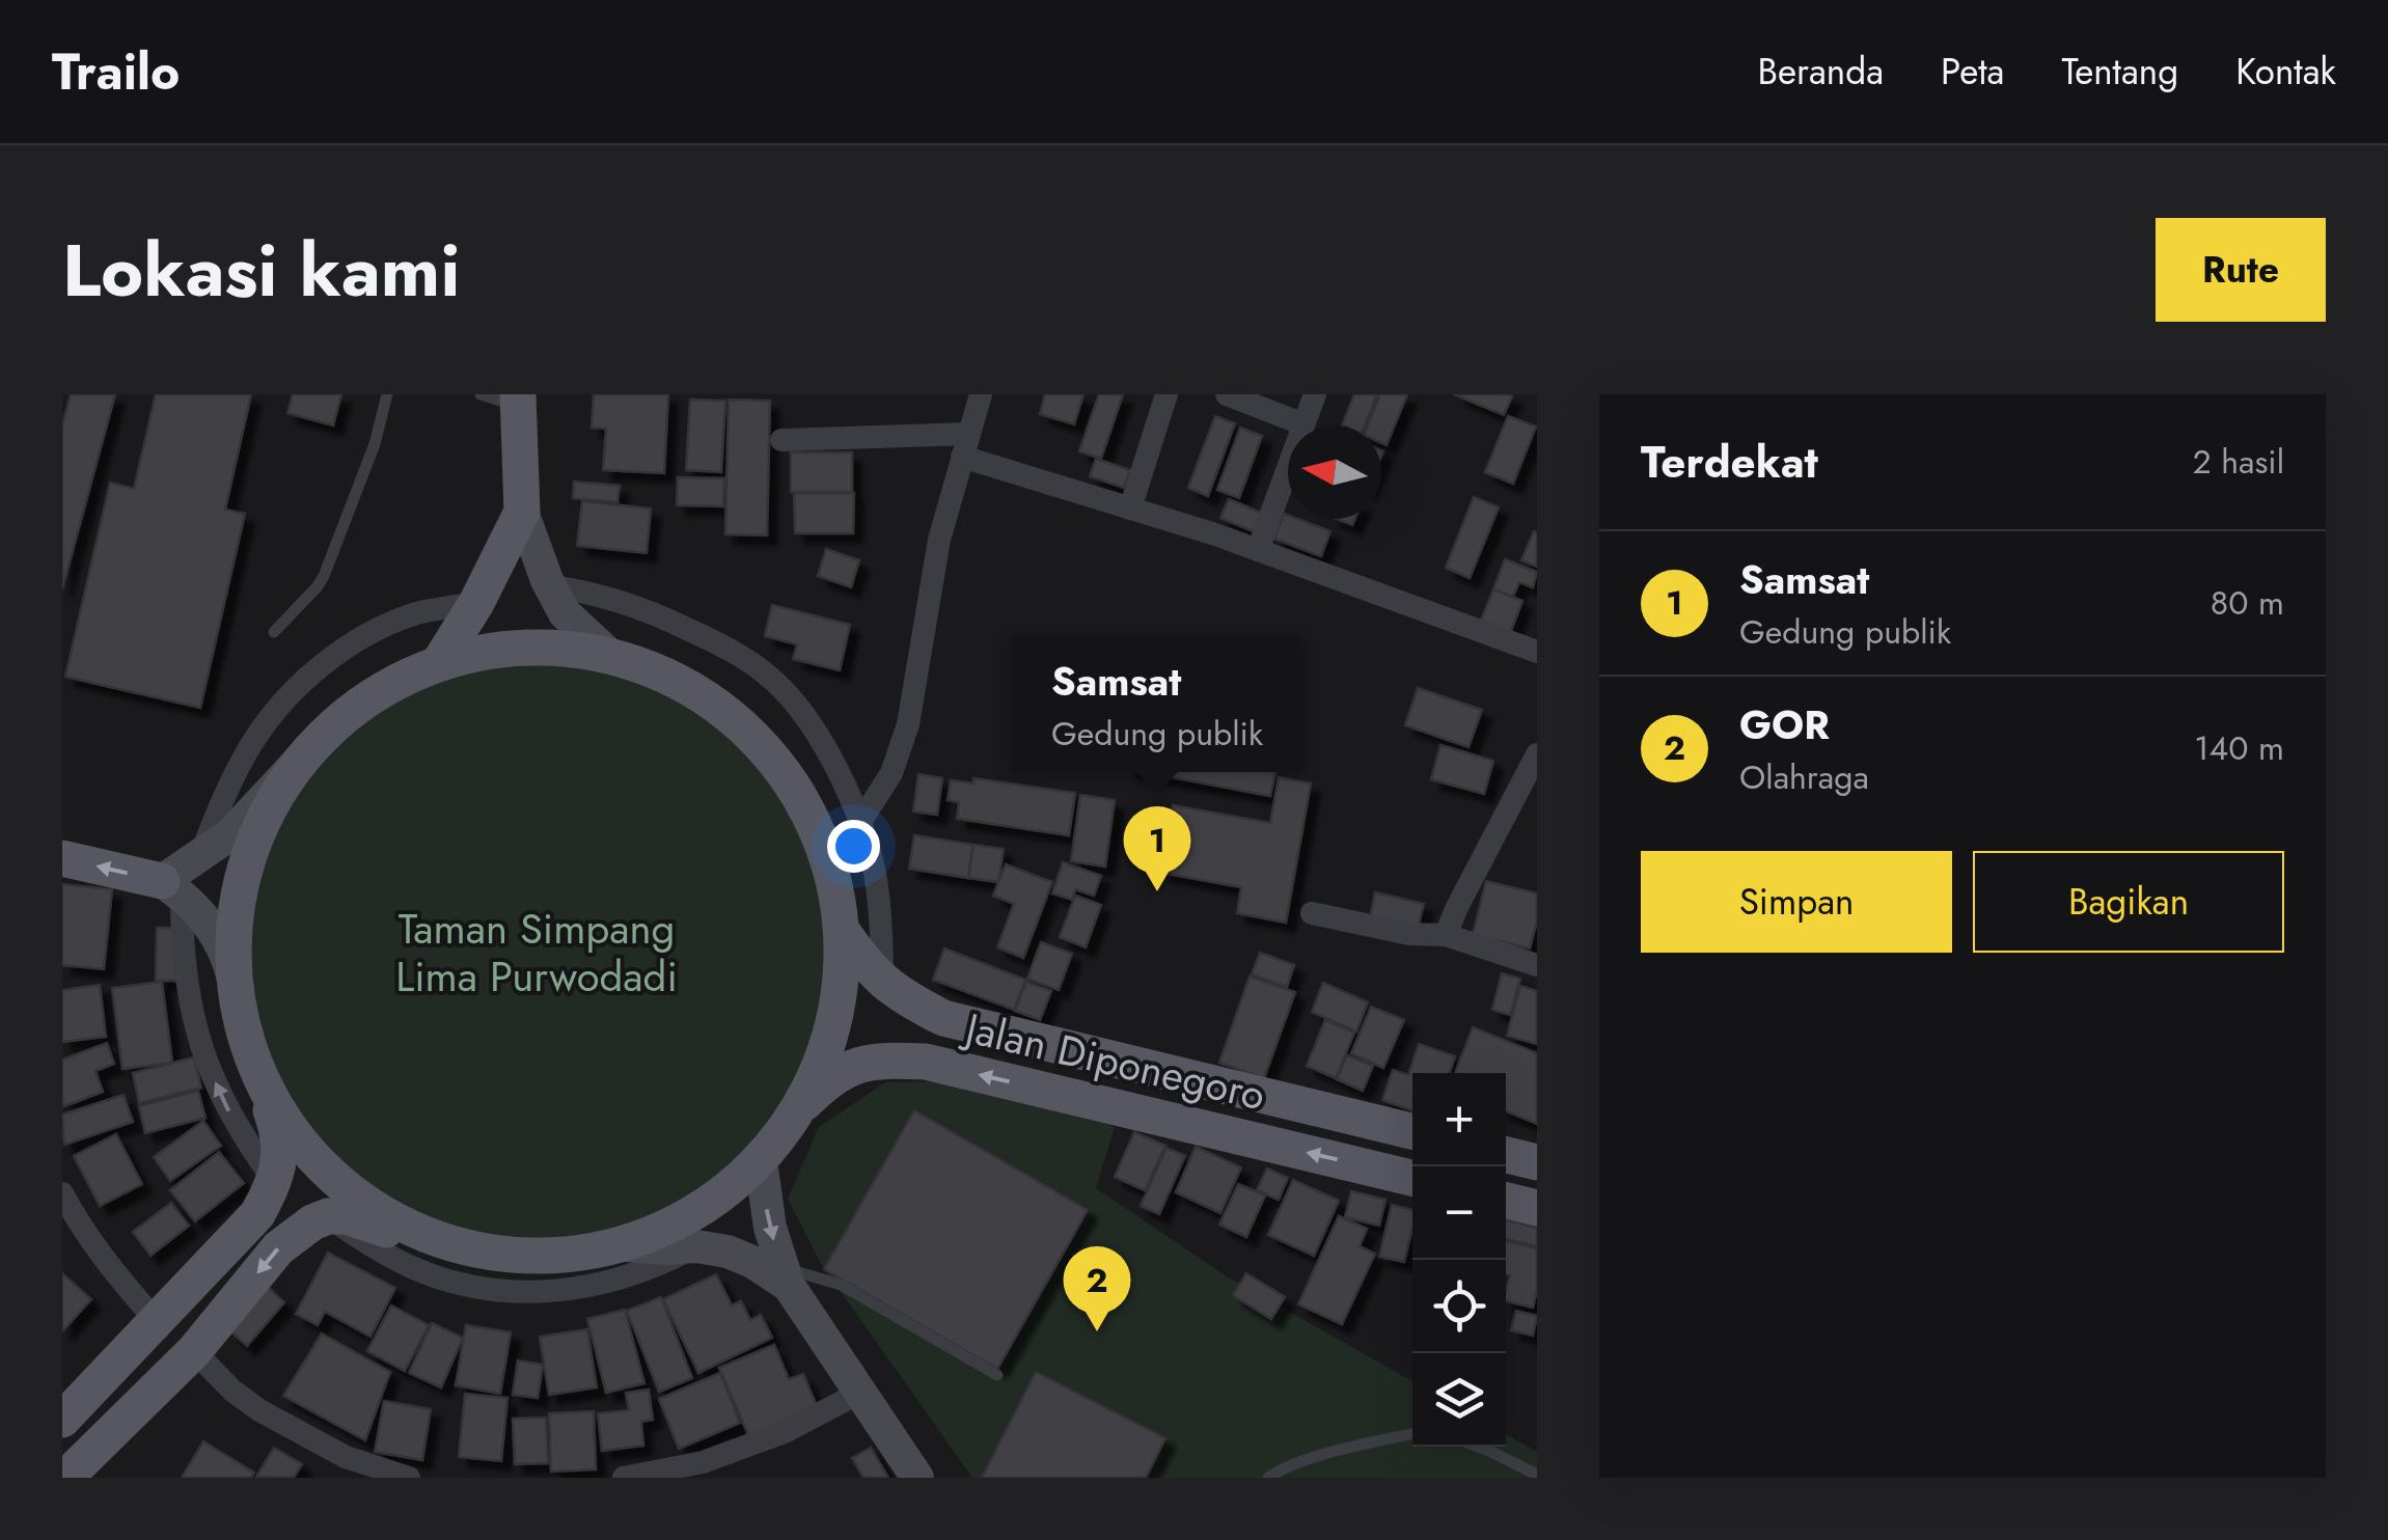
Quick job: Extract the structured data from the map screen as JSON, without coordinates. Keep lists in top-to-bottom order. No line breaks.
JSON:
{"streets":{"main road":["Jalan Diponegoro"]},"parks":["Taman Simpang Lima Purwodadi"],"north":"left","page":{"header":"Trailo","nav":["Beranda","Peta","Tentang","Kontak"],"title":"Lokasi kami","buttons":["Rute",["Simpan","Bagikan"]],"heading":["Terdekat","2 hasil"],"list":[{"mark":"1","name":"Samsat","note":"Gedung publik","value":"80 m"},{"mark":"2","name":"GOR","note":"Olahraga","value":"140 m"}],"popup":["Samsat","Gedung publik"],"pins":["1","2"],"map_buttons":["+","−"]}}
